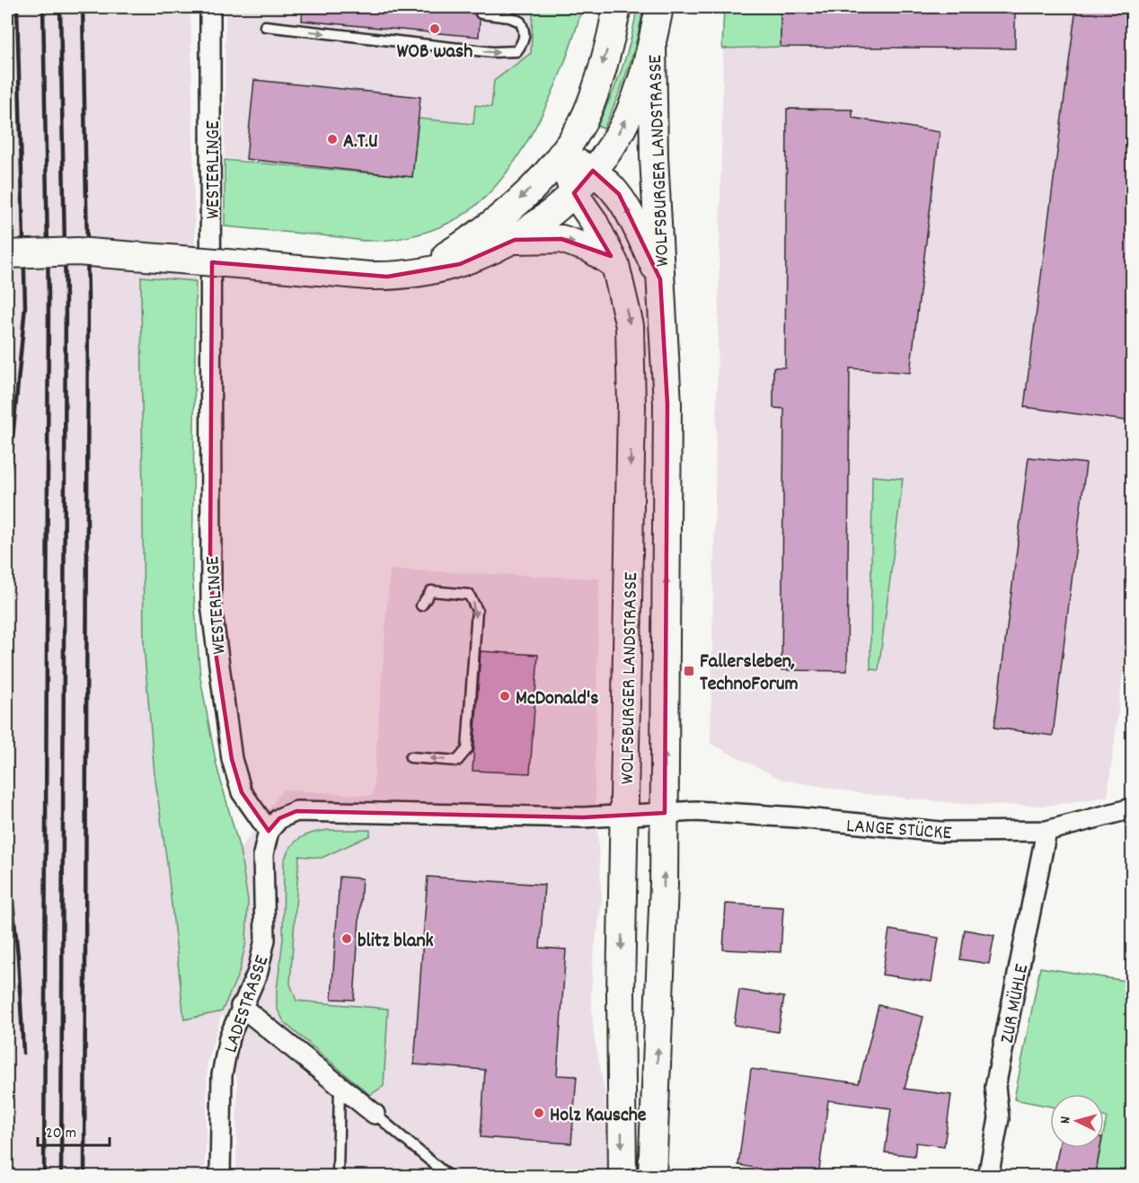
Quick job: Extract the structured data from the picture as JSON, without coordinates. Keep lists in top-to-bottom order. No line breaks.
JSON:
{"streets":{"street":["WOLFSBURGER LANDSTRASSE","WESTERLINGE","LANGE STÜCKE","LADESTRASSE","ZUR MÜHLE"]},"crossings":[["WOLFSBURGER LANDSTRASSE","LANGE STÜCKE"],["WESTERLINGE","LADESTRASSE"],["LANGE STÜCKE","ZUR MÜHLE"]],"places":{"other":["WOB wash","A.T.U","McDonald's","blitz blank","Holz Kausche"],"transit":["Fallersleben, TechnoForum"]},"scale_bar":"20 m","north":"left"}
